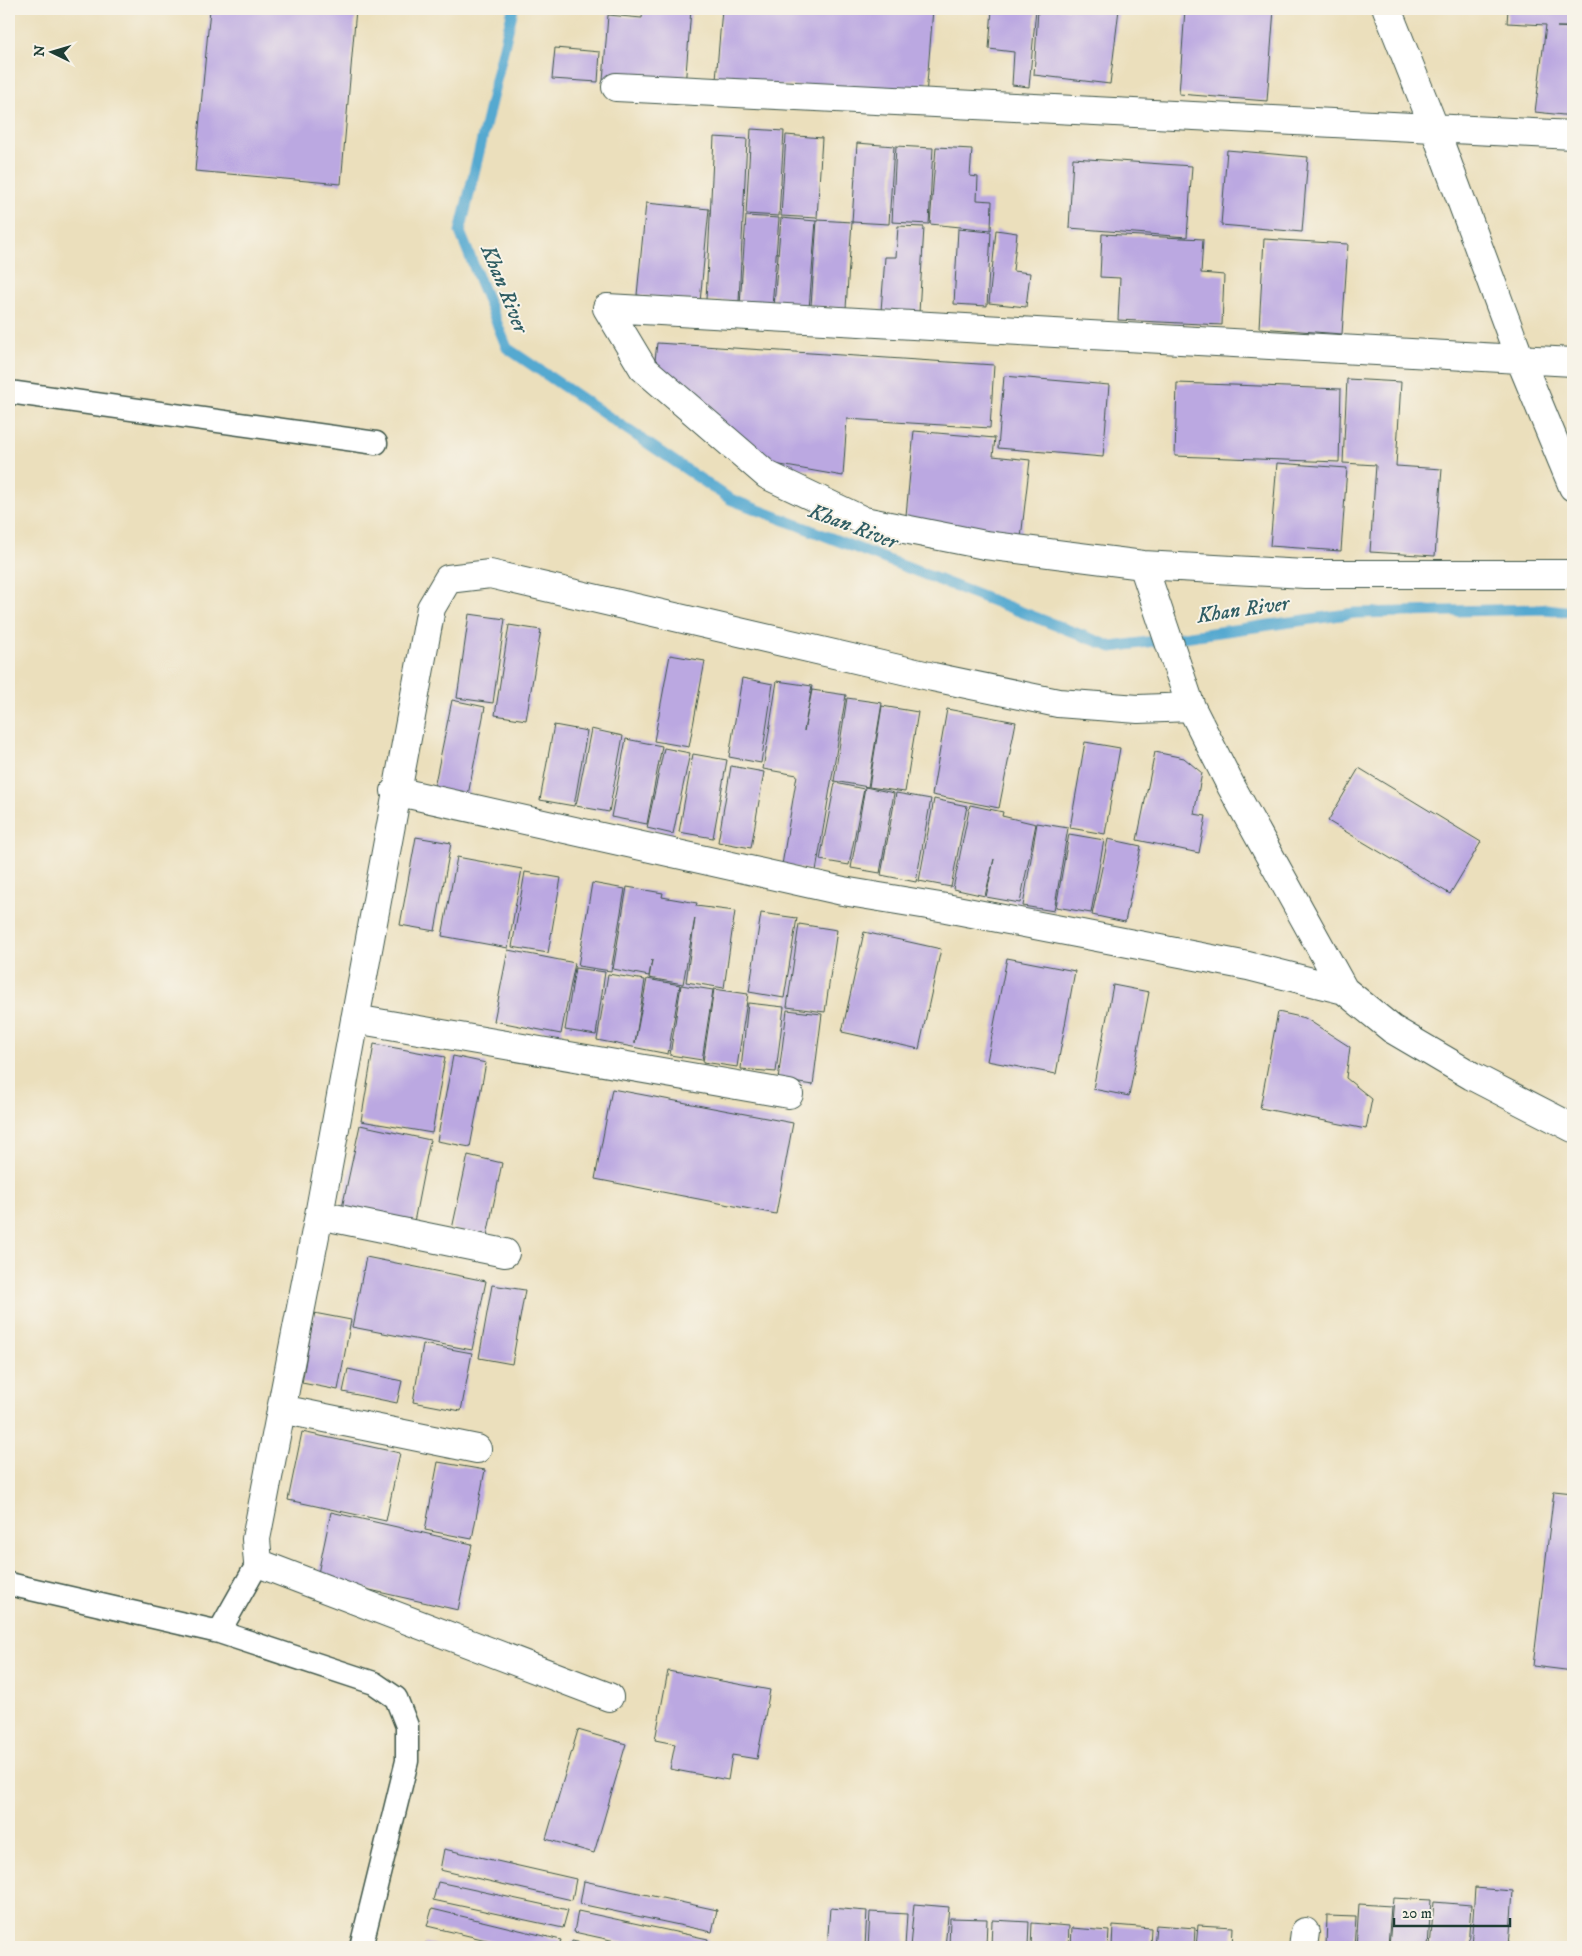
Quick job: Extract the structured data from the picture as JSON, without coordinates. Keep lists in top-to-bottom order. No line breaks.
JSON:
{"water":["Khan River"],"scale_bar":"20 m","north":"left"}
